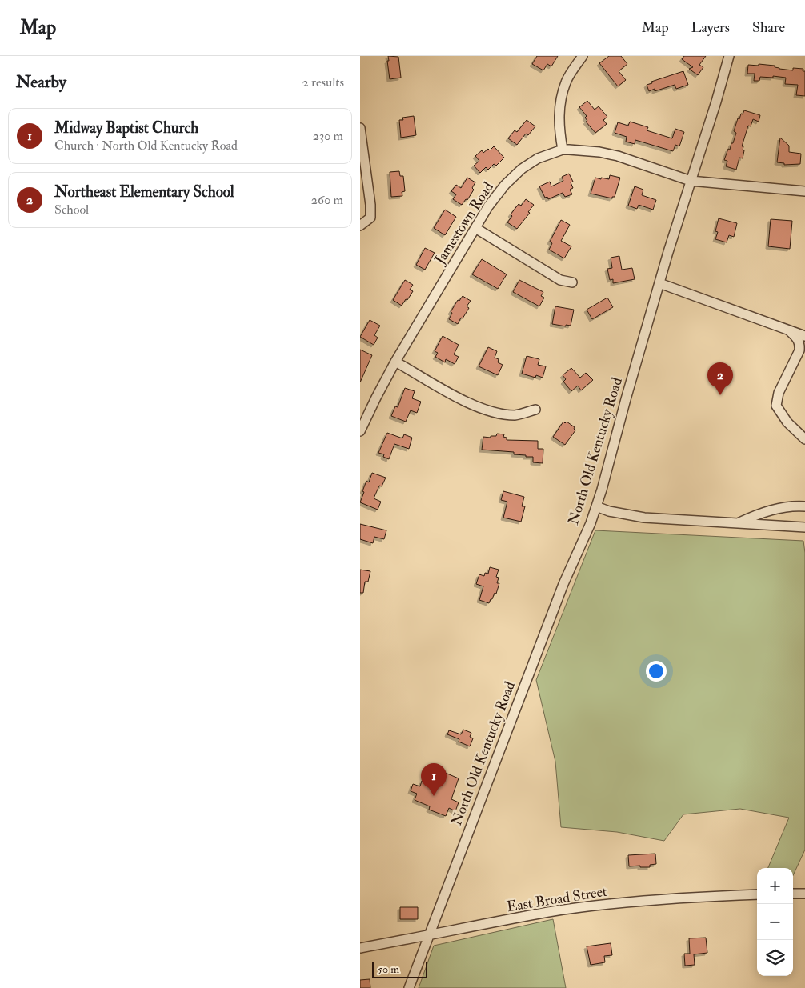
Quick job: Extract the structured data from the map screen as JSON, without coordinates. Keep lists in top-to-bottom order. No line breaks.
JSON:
{"streets":{"street":["Jamestown Road","North Old Kentucky Road","East Broad Street"]},"crossings":[["Jamestown Road","North Old Kentucky Road"],["North Old Kentucky Road","East Broad Street"]],"scale_bar":"50 m","page":{"header":"Map","nav":["Map","Layers","Share"],"heading":["Nearby","2 results"],"list":[{"mark":"1","name":"Midway Baptist Church","note":"Church · North Old Kentucky Road","value":"230 m"},{"mark":"2","name":"Northeast Elementary School","note":"School","value":"260 m"}],"pins":["2","1"],"map_buttons":["+","−"],"scale":"50 m"}}
